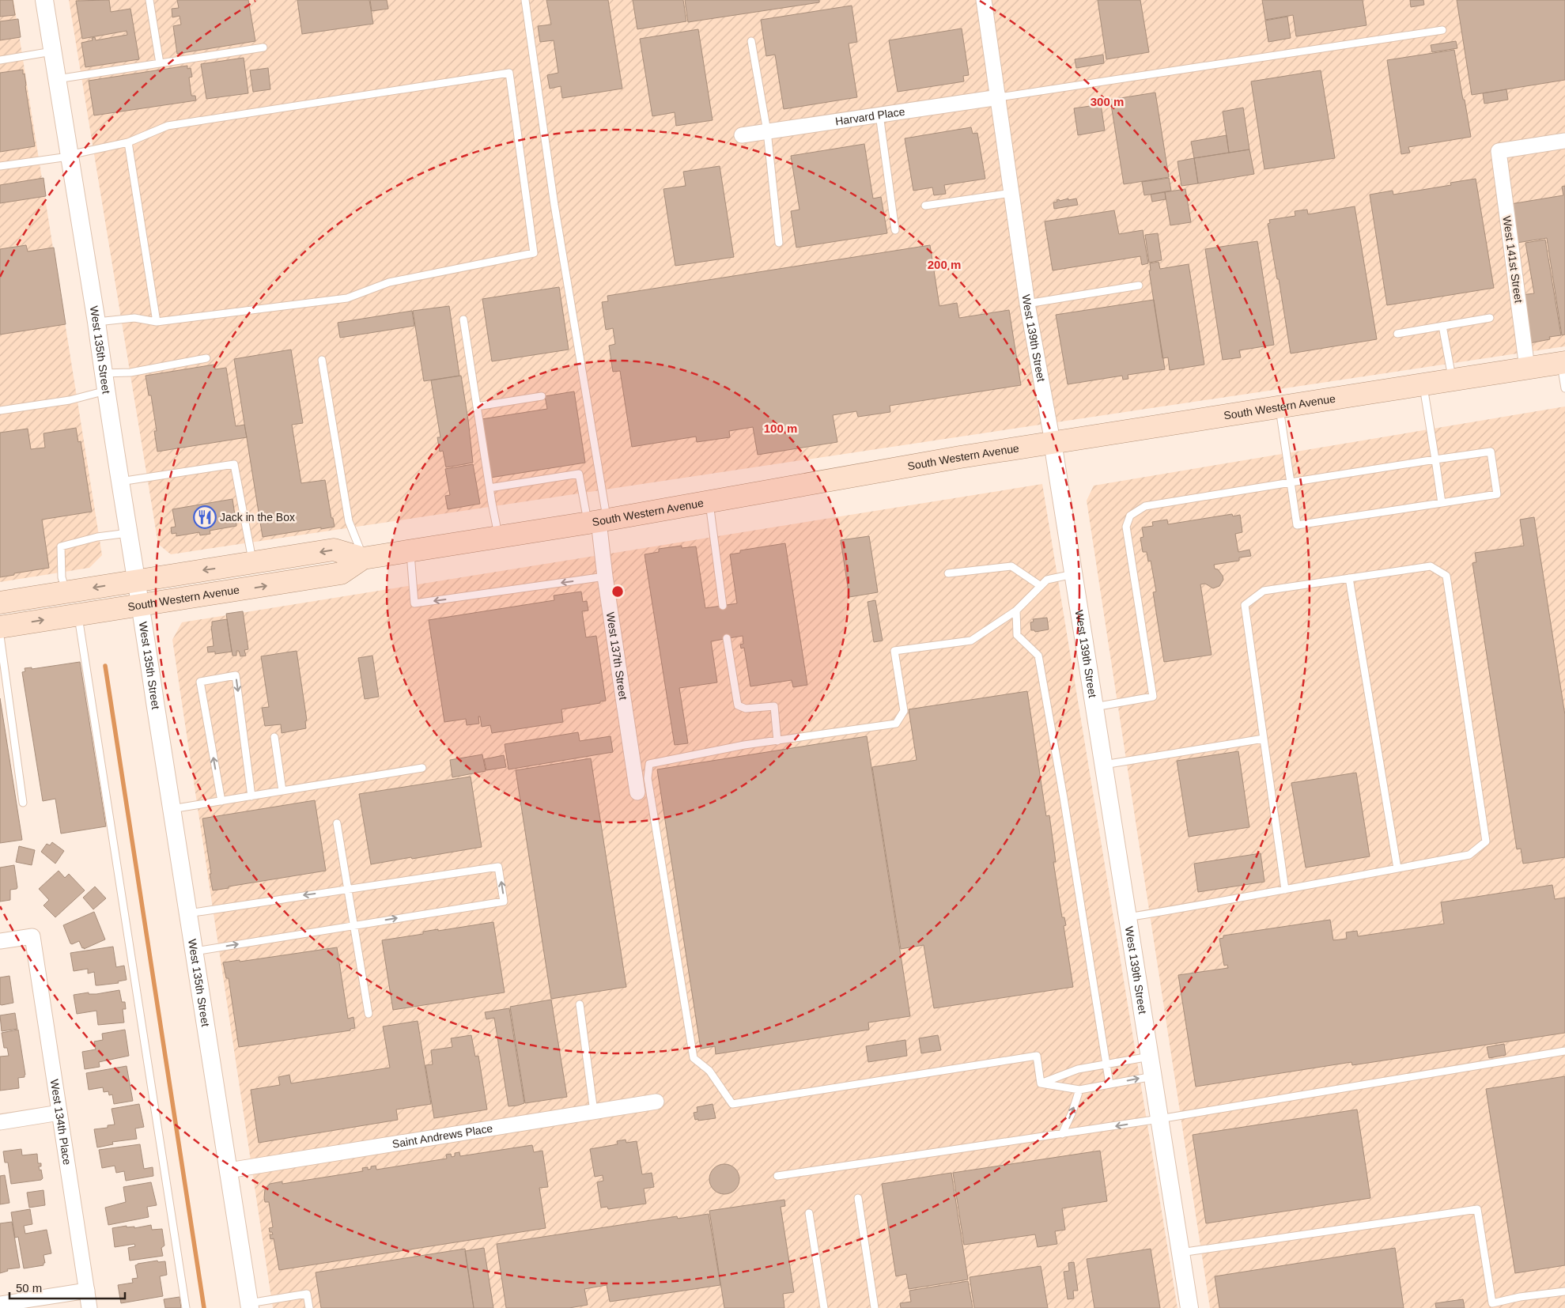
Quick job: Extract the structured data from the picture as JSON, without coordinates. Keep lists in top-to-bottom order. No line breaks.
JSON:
{"streets":{"main road":["South Western Avenue"],"street":["Harvard Place","West 141st Street","West 139th Street","West 135th Street","West 137th Street","West 134th Place","Saint Andrews Place"]},"crossings":[["Harvard Place","West 139th Street"],["West 141st Street","South Western Avenue"],["West 139th Street","South Western Avenue"],["West 135th Street","South Western Avenue"],["West 135th Street","Saint Andrews Place"],["South Western Avenue","West 137th Street"]],"places":{"restaurant":["Jack in the Box"]},"scale_bar":"50 m","rings":["300 m","200 m","100 m"]}
